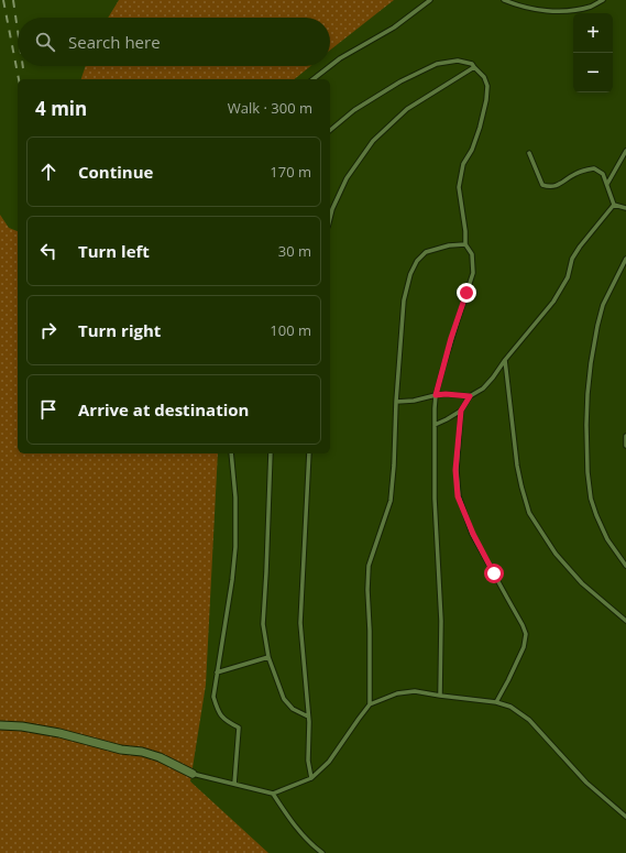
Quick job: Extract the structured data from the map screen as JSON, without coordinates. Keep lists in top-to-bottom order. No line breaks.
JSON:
{"page":{"map_buttons":["+","−"],"search":"Search here","heading":["4 min","Walk · 300 m"],"list":[["Continue","170 m"],["Turn left","30 m"],["Turn right","100 m"],"Arrive at destination"]}}
